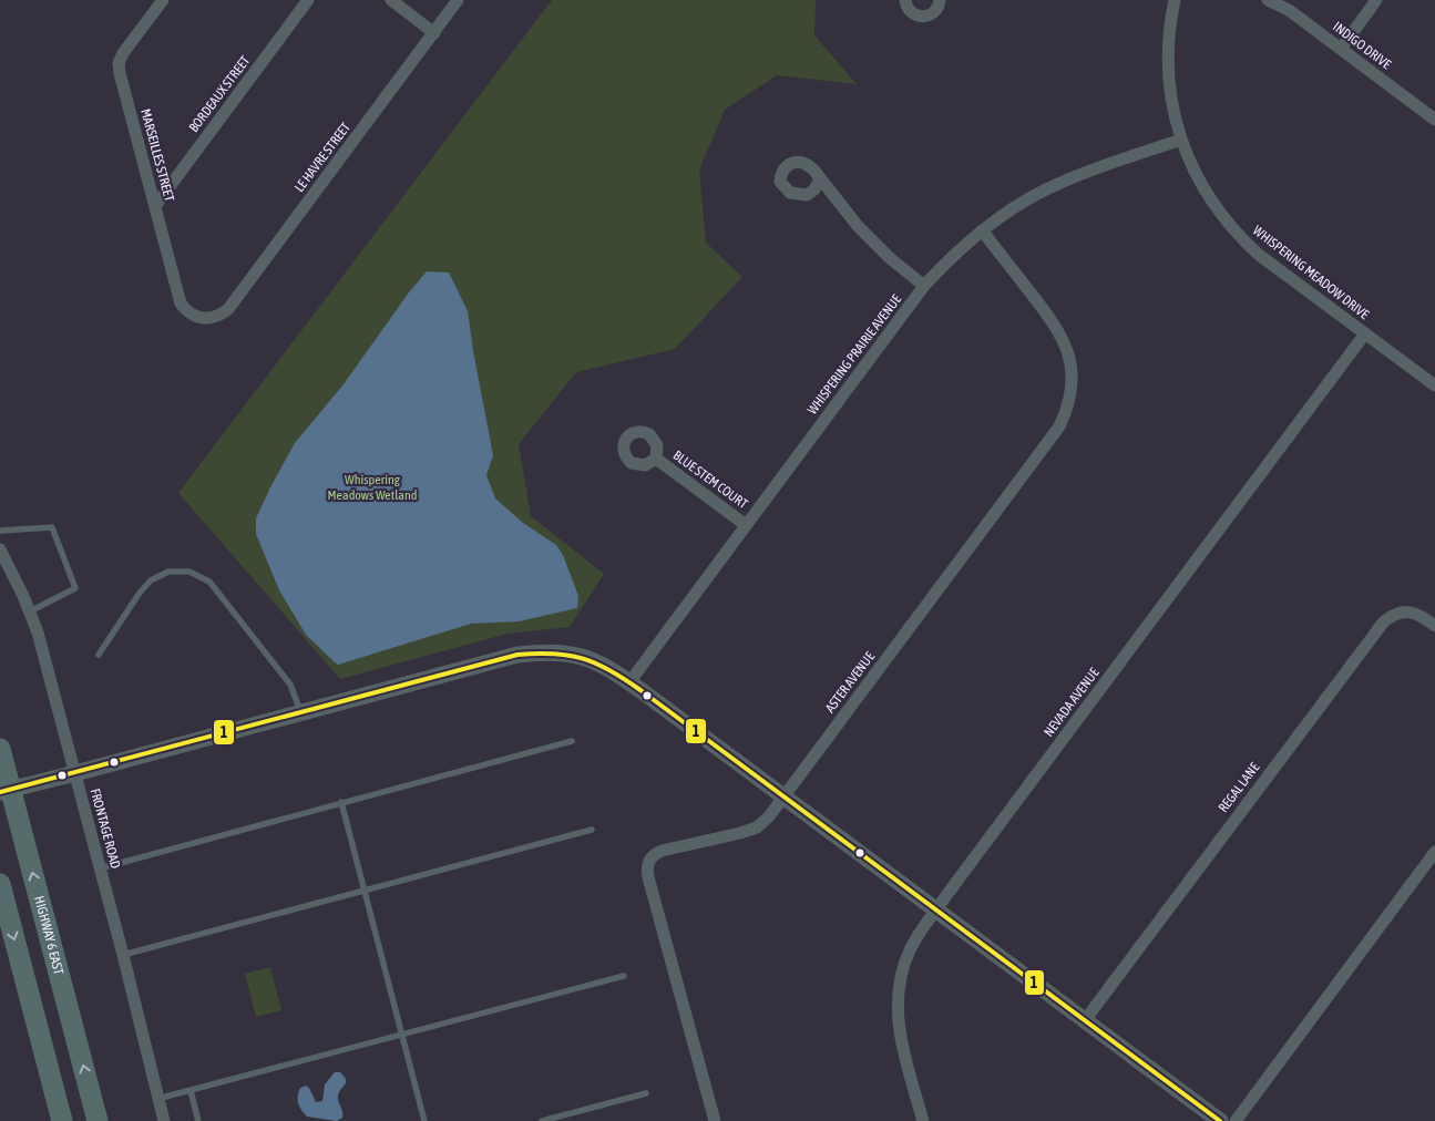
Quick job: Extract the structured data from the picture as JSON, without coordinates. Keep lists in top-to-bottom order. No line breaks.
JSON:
{"streets":{"main road":["HIGHWAY 6 EAST"],"street":["INDIGO DRIVE","BORDEAUX STREET","MARSEILLES STREET","LE HAVRE STREET","WHISPERING MEADOW DRIVE","WHISPERING PRAIRIE AVENUE","BLUE STEM COURT","ASTER AVENUE","NEVADA AVENUE","REGAL LANE","FRONTAGE ROAD"]},"crossings":[["BORDEAUX STREET","MARSEILLES STREET"],["MARSEILLES STREET","LE HAVRE STREET"],["WHISPERING MEADOW DRIVE","WHISPERING PRAIRIE AVENUE"],["WHISPERING MEADOW DRIVE","NEVADA AVENUE"],["WHISPERING PRAIRIE AVENUE","BLUE STEM COURT"],["WHISPERING PRAIRIE AVENUE","ASTER AVENUE"]],"parks":["Whispering Meadows Wetland"],"lines":["transit line 1"]}
